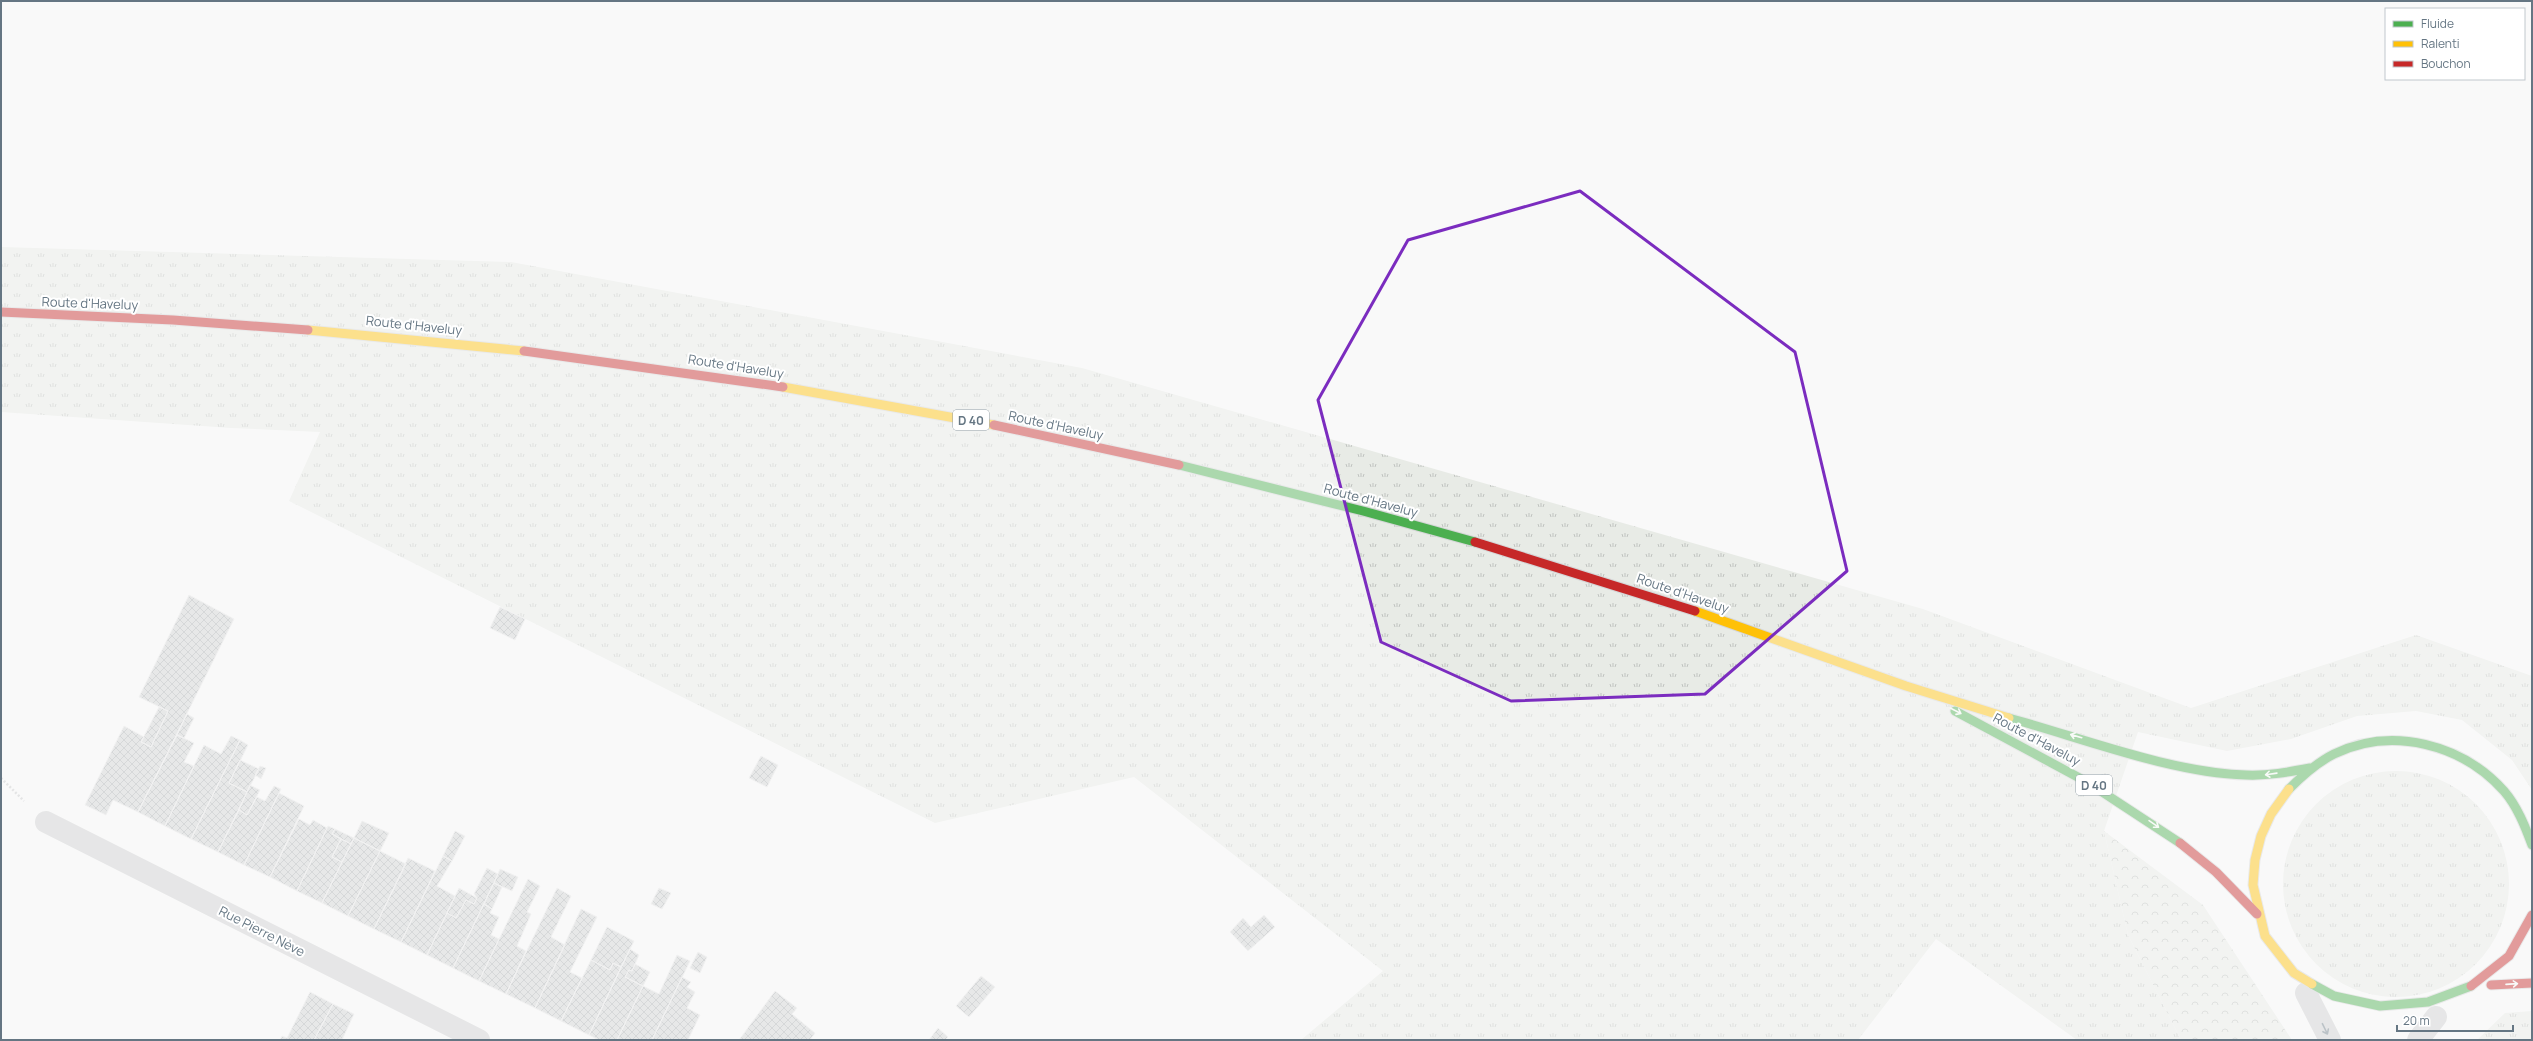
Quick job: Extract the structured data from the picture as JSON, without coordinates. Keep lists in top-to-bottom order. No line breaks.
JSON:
{"streets":{"main road":["Route d'Haveluy","D 40"],"street":["Rue Pierre Nève"]},"legend":["Fluide","Ralenti","Bouchon"],"scale_bar":"20 m"}
